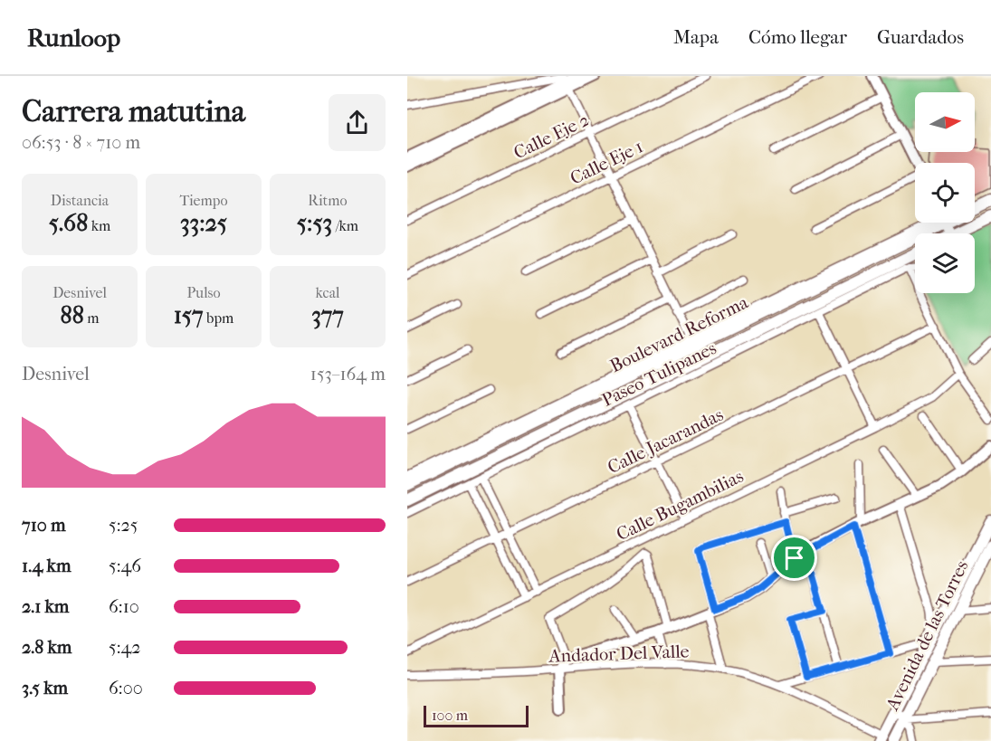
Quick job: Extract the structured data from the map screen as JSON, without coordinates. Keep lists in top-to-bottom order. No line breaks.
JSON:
{"streets":{"main road":["Boulevard Reforma","Avenida de las Torres"],"street":["Calle Eje 2","Calle Eje 1","Paseo Tulipanes","Calle Jacarandas","Calle Bugambilias","Andador Del Valle"]},"crossings":[["Avenida de las Torres","Andador Del Valle"]],"scale_bar":"100 m","north":"right","page":{"header":"Runloop","nav":["Mapa","Cómo llegar","Guardados"],"heading":["Carrera matutina","06:53 · 8 × 710 m"],"stats":[["Distancia","5.68 km"],["Tiempo","33:25"],["Ritmo","5:53 /km"],["Desnivel","88 m"],["Pulso","157 bpm"],["kcal","377"]],"chart":["Desnivel","153–164 m"],"list":[{"name":"710 m","note":"5:25"},{"name":"1.4 km","note":"5:46"},{"name":"2.1 km","note":"6:10"},{"name":"2.8 km","note":"5:42"},{"name":"3.5 km","note":"6:00"}],"scale":"100 m"}}
